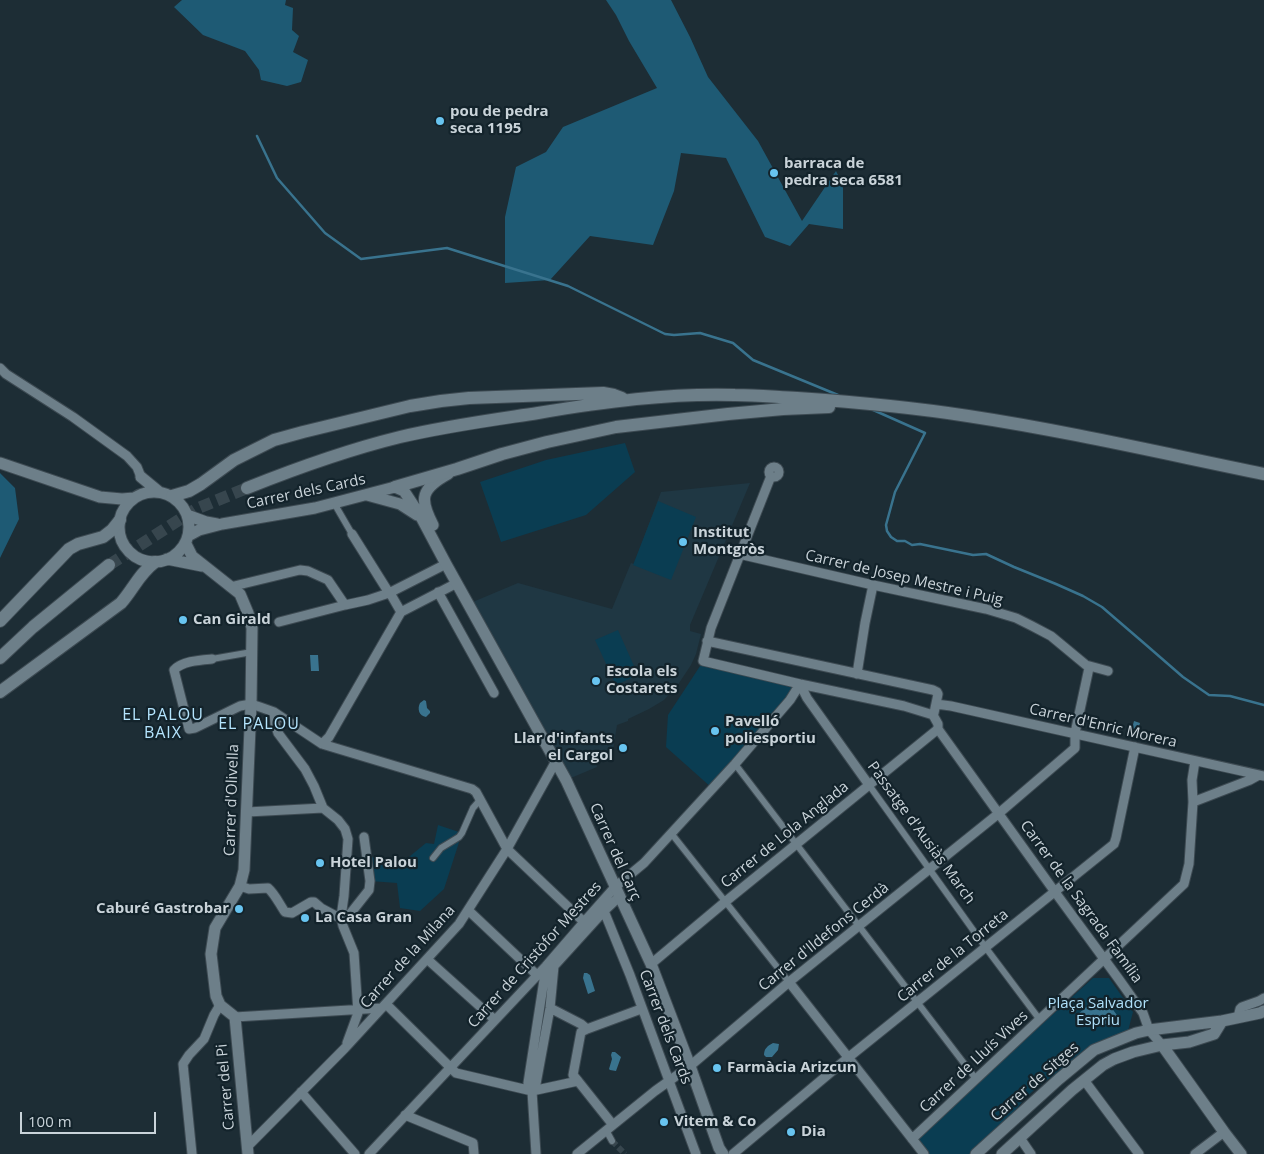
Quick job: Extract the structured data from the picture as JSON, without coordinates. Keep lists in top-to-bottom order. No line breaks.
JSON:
{"streets":{"street":["Carrer dels Cards","Carrer de Josep Mestre i Puig","Carrer d'Enric Morera","Carrer d'Olivella","Passatge d'Ausiàs March","Carrer de Lola Anglada","Carrer del Carç","Carrer de la Sagrada Família","Carrer d'Ildefons Cerdà","Carrer de Cristòfor Mestres","Carrer de la Torreta","Carrer de la Milana","Carrer de Lluís Vives","Carrer de Sitges","Carrer del Pi"]},"crossings":[["Carrer dels Cards","Carrer d'Olivella"],["Carrer dels Cards","Carrer del Carç"],["Carrer dels Cards","Carrer d'Ildefons Cerdà"],["Carrer de Josep Mestre i Puig","Carrer d'Ildefons Cerdà"],["Carrer d'Enric Morera","Carrer d'Ildefons Cerdà"],["Carrer d'Enric Morera","Carrer de la Torreta"],["Carrer d'Enric Morera","Carrer de Lluís Vives"],["Passatge d'Ausiàs March","Carrer de Lola Anglada"],["Passatge d'Ausiàs March","Carrer d'Ildefons Cerdà"],["Passatge d'Ausiàs March","Carrer de Cristòfor Mestres"],["Passatge d'Ausiàs March","Carrer de la Torreta"],["Passatge d'Ausiàs March","Carrer de Lluís Vives"],["Carrer de Lola Anglada","Carrer del Carç"],["Carrer de Lola Anglada","Carrer de la Sagrada Família"],["Carrer del Carç","Carrer d'Ildefons Cerdà"],["Carrer del Carç","Carrer de Cristòfor Mestres"],["Carrer del Carç","Carrer de la Milana"],["Carrer de la Sagrada Família","Carrer d'Ildefons Cerdà"],["Carrer de la Sagrada Família","Carrer de la Torreta"],["Carrer de la Sagrada Família","Carrer de Lluís Vives"],["Carrer de la Sagrada Família","Carrer de Sitges"],["Carrer de la Milana","Carrer del Pi"]],"districts":["EL PALOU BAIX","EL PALOU"],"parks":["Plaça Salvador Espriu"],"places":["pou de pedra seca 1195","barraca de pedra seca 6581","Institut Montgròs","Can Girald","Escola els Costarets","Pavelló poliesportiu","Llar d'infants el Cargol","Hotel Palou","Caburé Gastrobar","La Casa Gran","Farmàcia Arizcun","Vitem & Co","Dia"],"scale_bar":"100 m"}
